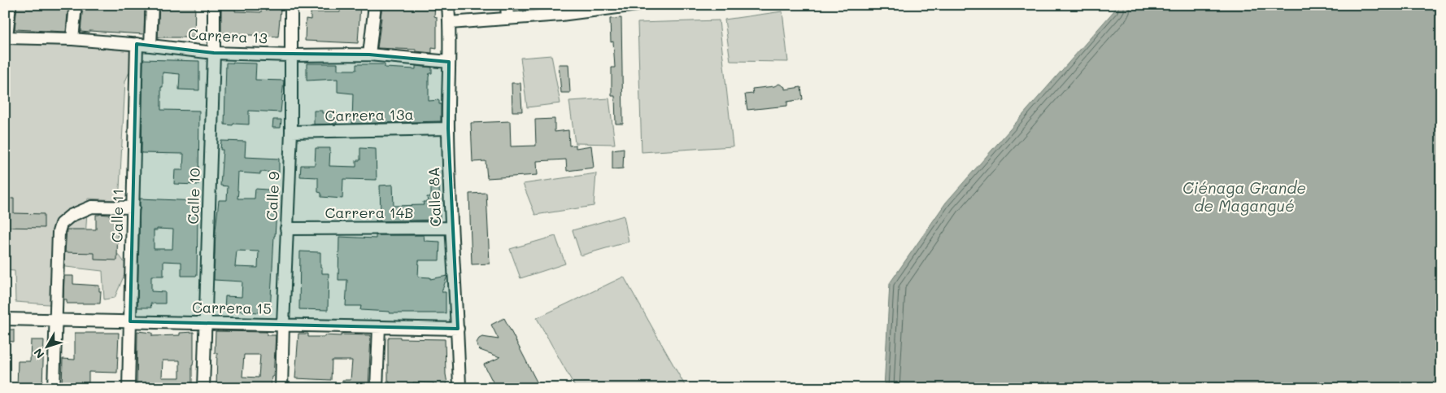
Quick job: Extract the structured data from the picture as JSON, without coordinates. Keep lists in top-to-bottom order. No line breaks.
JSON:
{"streets":{"street":["Carrera 13","Carrera 13a","Calle 10","Calle 9","Calle 8A","Carrera 14B","Calle 11","Carrera 15"]},"crossings":[["Carrera 13","Calle 10"],["Carrera 13","Calle 9"],["Carrera 13","Calle 8A"],["Carrera 13","Calle 11"],["Carrera 13a","Calle 9"],["Carrera 13a","Calle 8A"],["Calle 10","Carrera 15"],["Calle 9","Carrera 14B"],["Calle 9","Carrera 15"],["Calle 8A","Carrera 14B"],["Calle 8A","Carrera 15"],["Calle 11","Carrera 15"]],"water":["Ciénaga Grande de Magangué"],"north":"bottom left"}
